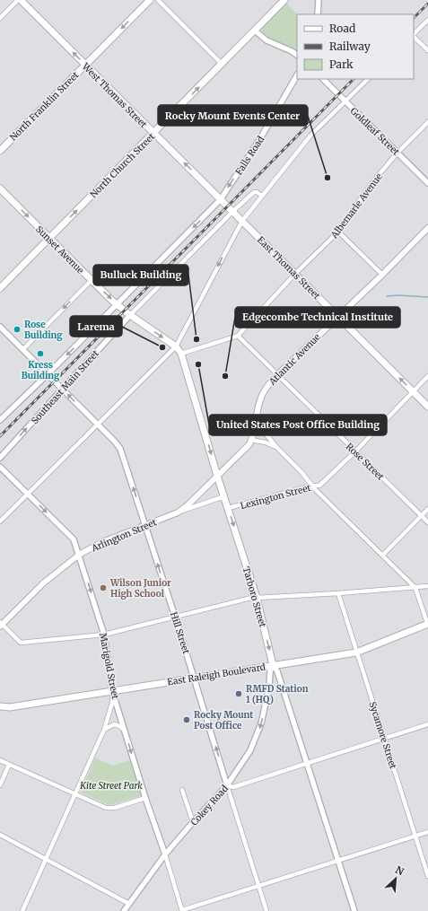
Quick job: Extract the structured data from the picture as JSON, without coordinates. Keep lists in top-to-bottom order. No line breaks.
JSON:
{"streets":{"main road":["West Thomas Street","North Franklin Street","North Church Street","Sunset Avenue","East Thomas Street","Atlantic Avenue","Arlington Street","Tarboro Street","East Raleigh Boulevard"],"street":["Goldleaf Street","Falls Road","Albemarle Avenue","Southeast Main Street","Rose Street","Lexington Street","Hill Street","Marigold Street","Sycamore Street","Cokey Road"]},"crossings":[["West Thomas Street","North Franklin Street"],["West Thomas Street","Falls Road"],["West Thomas Street","North Church Street"],["West Thomas Street","East Thomas Street"],["Goldleaf Street","Albemarle Avenue"],["Falls Road","Sunset Avenue"],["Falls Road","Tarboro Street"],["Falls Road","Hill Street"],["North Church Street","Sunset Avenue"],["Albemarle Avenue","East Thomas Street"],["Albemarle Avenue","Rose Street"],["Sunset Avenue","Tarboro Street"],["East Thomas Street","Atlantic Avenue"],["East Thomas Street","Lexington Street"],["Atlantic Avenue","Rose Street"],["Atlantic Avenue","Arlington Street"],["Atlantic Avenue","Tarboro Street"],["Southeast Main Street","Tarboro Street"],["Southeast Main Street","Hill Street"],["Rose Street","Lexington Street"],["Lexington Street","Tarboro Street"],["Arlington Street","Tarboro Street"],["Arlington Street","Hill Street"],["Arlington Street","Marigold Street"],["Tarboro Street","East Raleigh Boulevard"],["Tarboro Street","Cokey Road"],["Hill Street","East Raleigh Boulevard"],["Hill Street","Cokey Road"],["Marigold Street","East Raleigh Boulevard"],["Marigold Street","Cokey Road"],["East Raleigh Boulevard","Sycamore Street"],["East Raleigh Boulevard","Cokey Road"]],"one_way":["West Thomas Street","North Franklin Street","North Church Street","Sunset Avenue","East Thomas Street","Southeast Main Street","Tarboro Street","Hill Street","Marigold Street","Cokey Road"],"parks":["Kite Street Park"],"places":["Rocky Mount Events Center","Rose Building","Bulluck Building","Larema","Kress Building","United States Post Office Building","Edgecombe Technical Institute","Wilson Junior High School","RMFD Station 1 (HQ)","Rocky Mount Post Office"],"legend":["Road","Railway","Park"],"north":"top right"}
